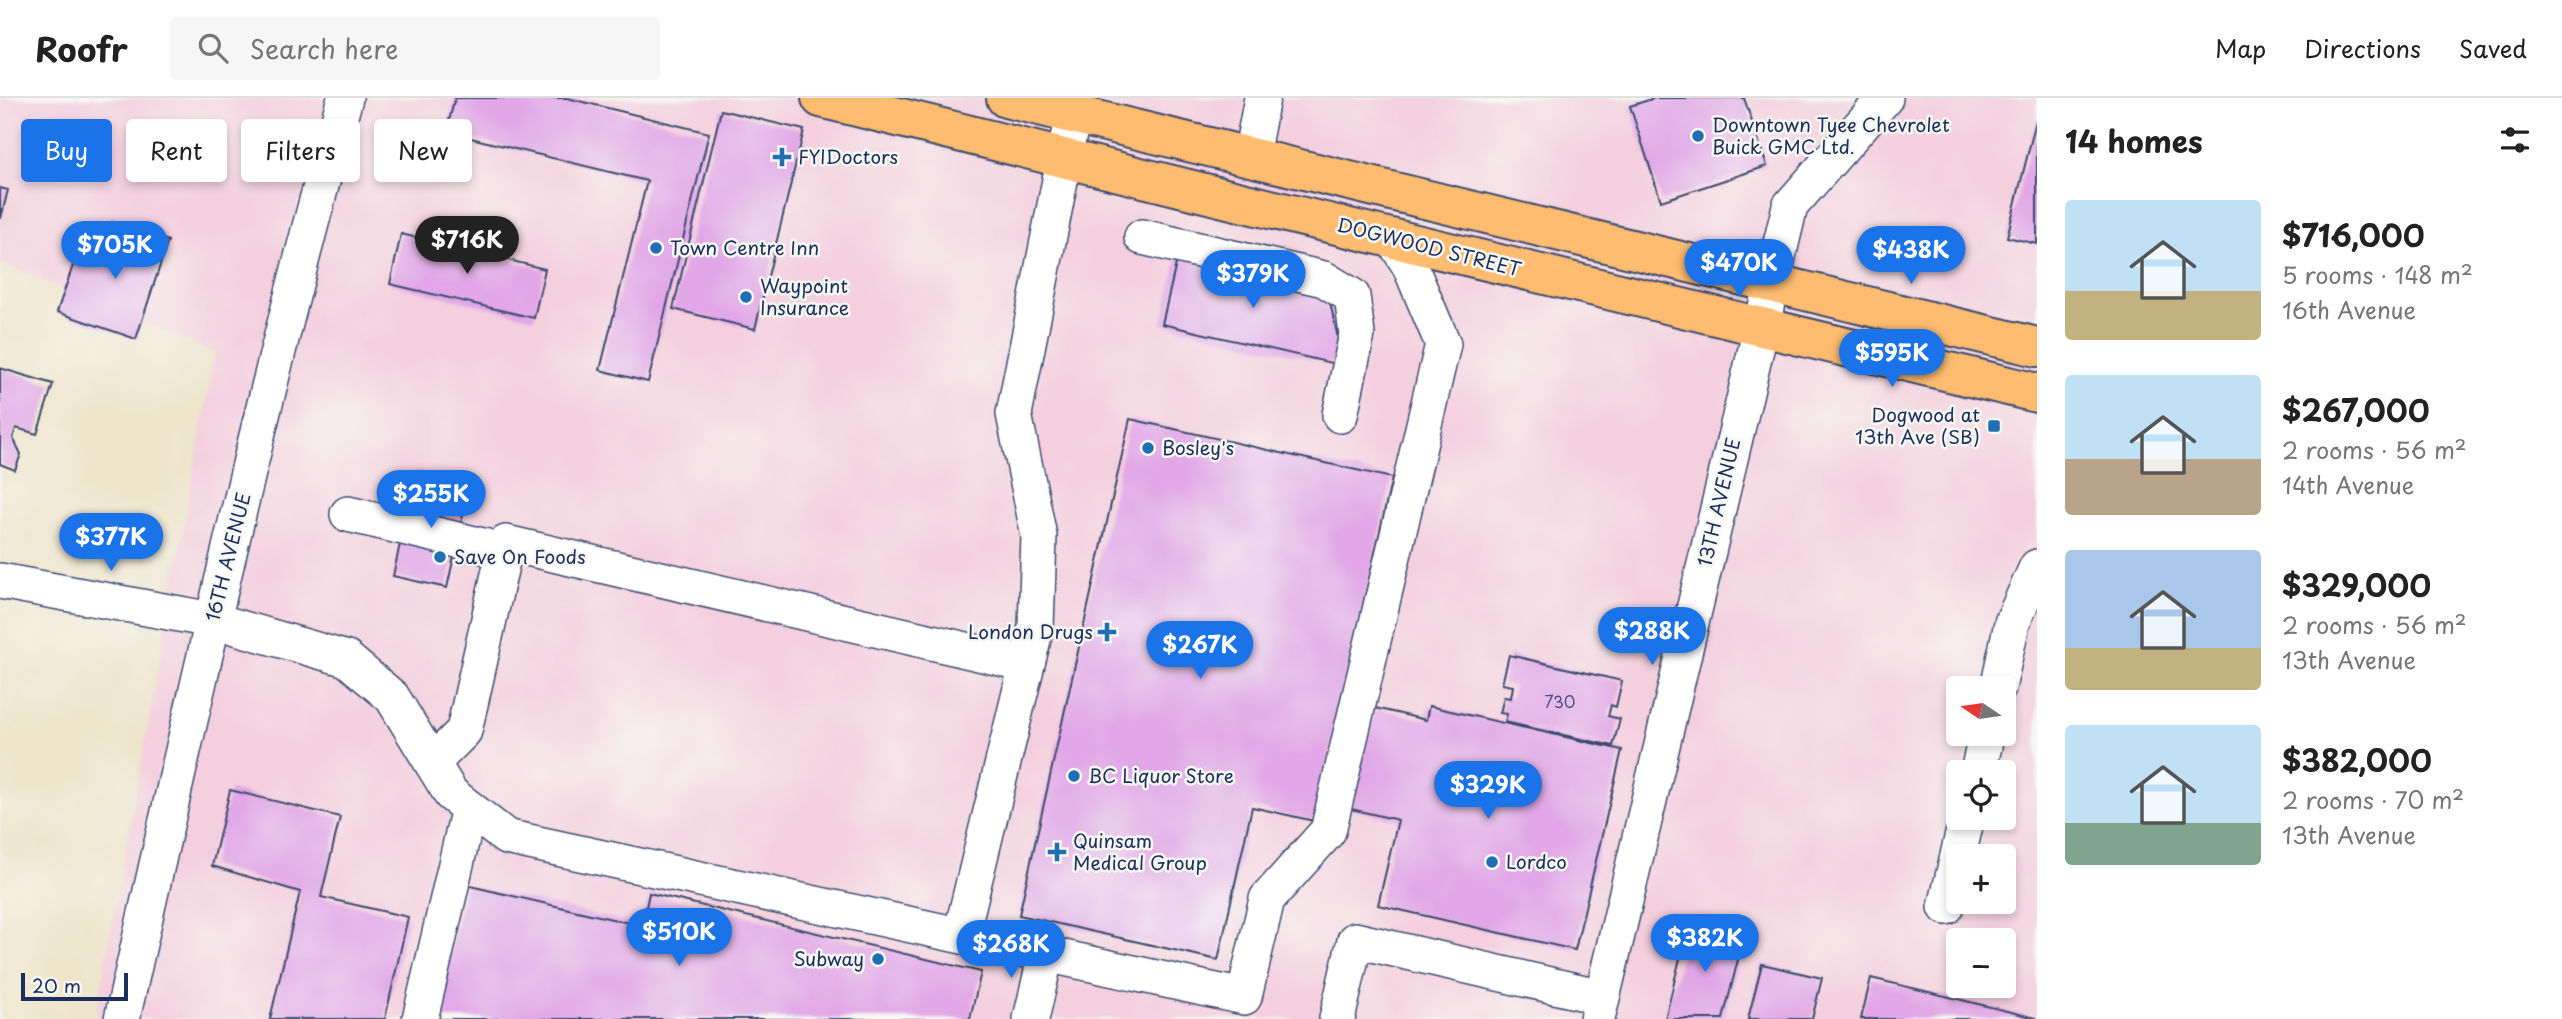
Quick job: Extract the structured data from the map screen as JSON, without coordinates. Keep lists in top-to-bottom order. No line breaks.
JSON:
{"streets":{"main road":["DOGWOOD STREET"],"street":["13TH AVENUE","16TH AVENUE"]},"crossings":[["DOGWOOD STREET","13TH AVENUE"]],"places":{"other":["Downtown Tyee Chevrolet Buick GMC Ltd.","Town Centre Inn","Waypoint Insurance","Bosley's","Save On Foods","BC Liquor Store","Lordco","Subway"],"health":["FYIDoctors","London Drugs","Quinsam Medical Group"],"transit":["Dogwood at 13th Ave (SB)"]},"house_numbers":["730"],"scale_bar":"20 m","north":"left","page":{"header":"Roofr","search":"Search here","nav":["Map","Directions","Saved"],"heading":"14 homes","chip":["Buy","Rent","Filters","New"],"list":[{"name":"$716,000","note":"5 rooms · 148 m² · 16th Avenue"},{"name":"$267,000","note":"2 rooms · 56 m² · 14th Avenue"},{"name":"$329,000","note":"2 rooms · 56 m² · 13th Avenue"},{"name":"$382,000","note":"2 rooms · 70 m² · 13th Avenue"}],"price":["$716K","$705K","$438K","$470K","$379K","$595K","$255K","$377K","$288K","$267K","$329K","$510K","$382K","$268K"],"map_buttons":["+","−"],"scale":"20 m"}}
